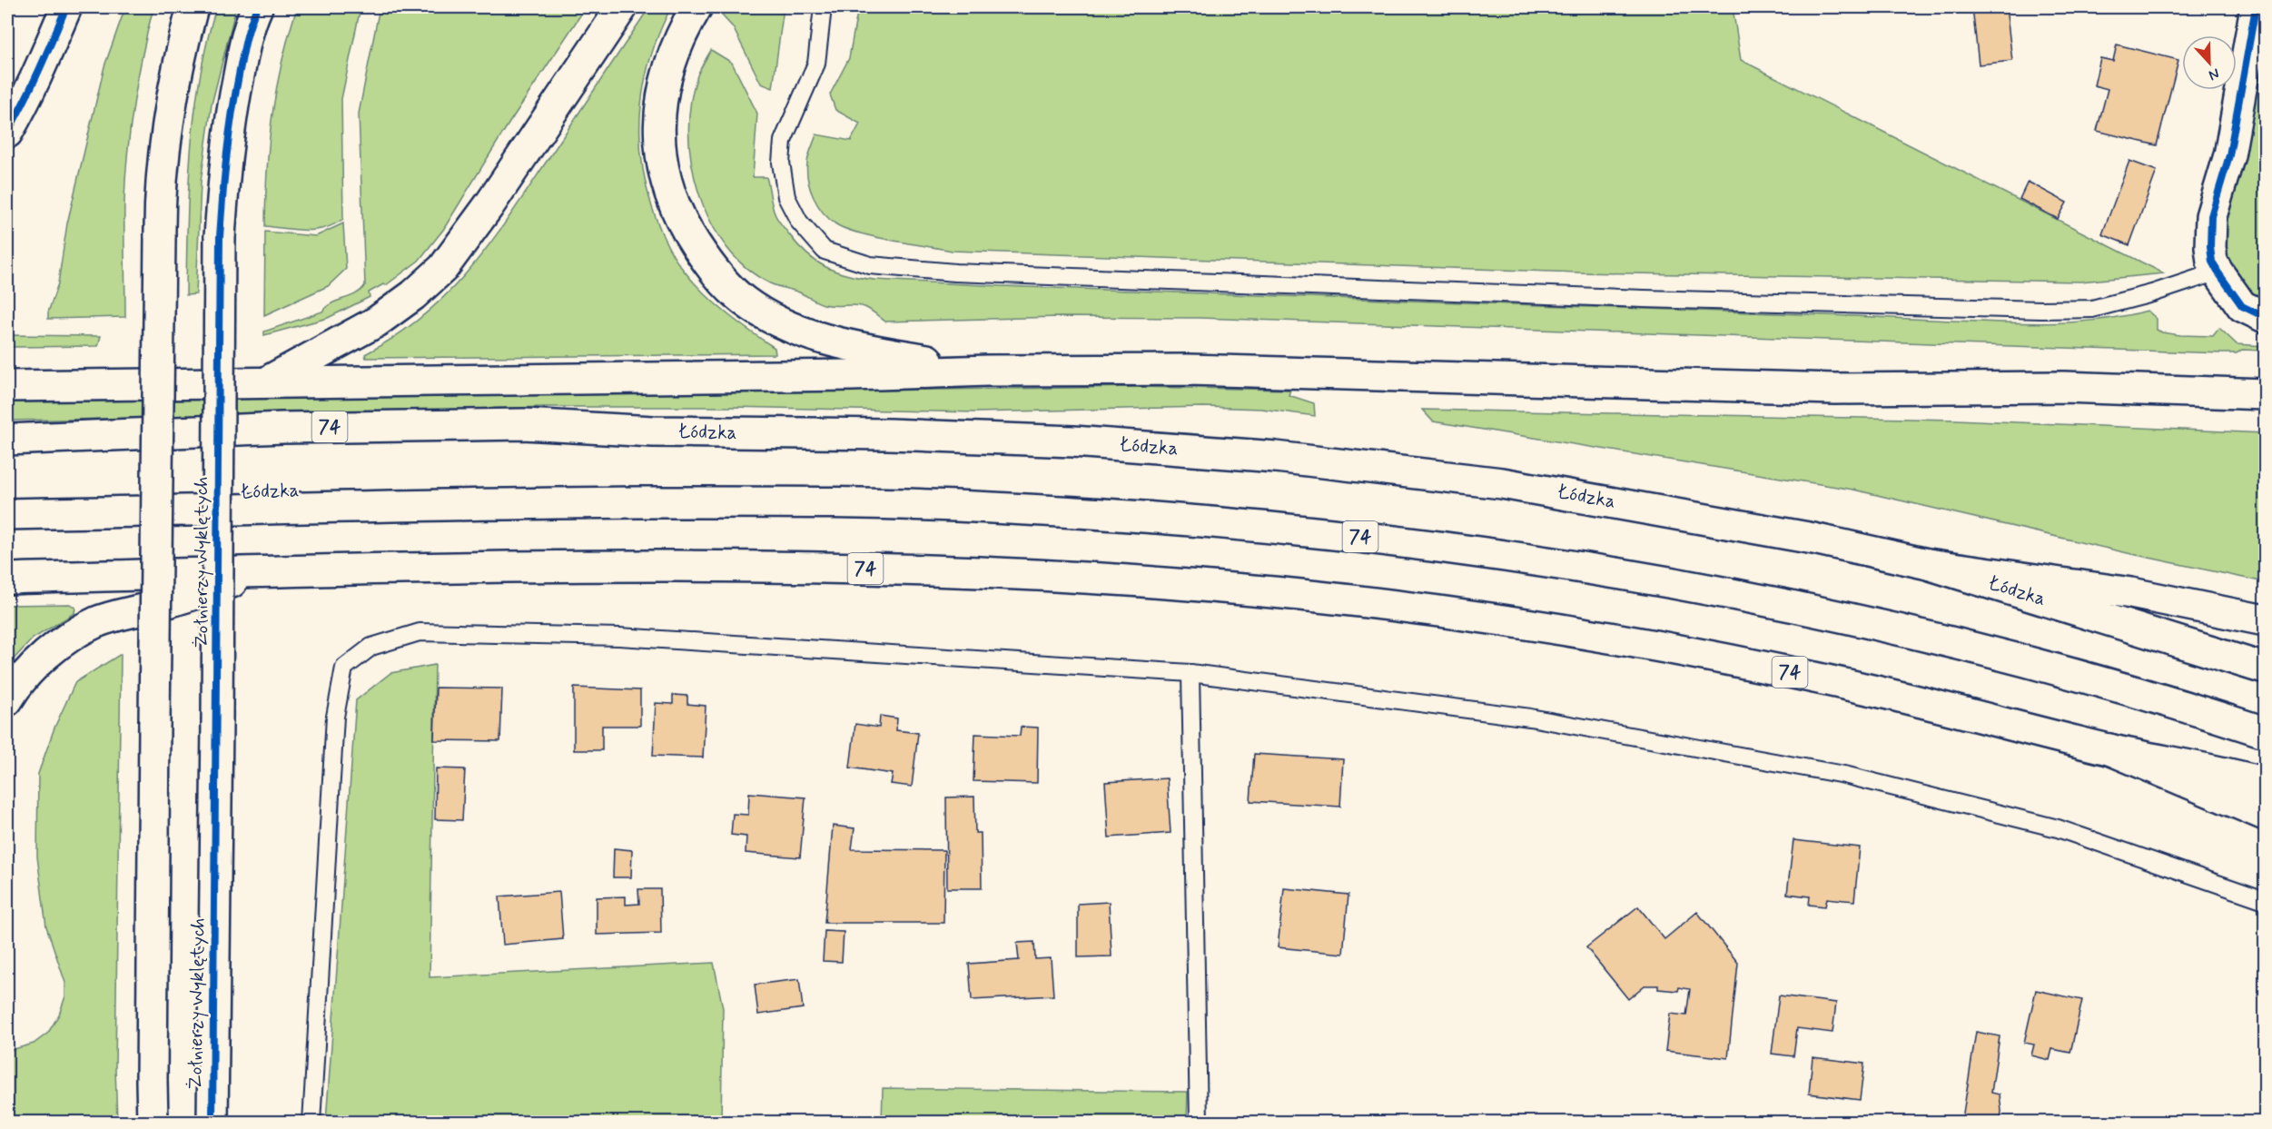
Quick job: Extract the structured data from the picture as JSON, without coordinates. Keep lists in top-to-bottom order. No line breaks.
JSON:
{"streets":{"main road":["74","Łódzka","Żołnierzy Wyklętych"]},"north":"bottom"}
